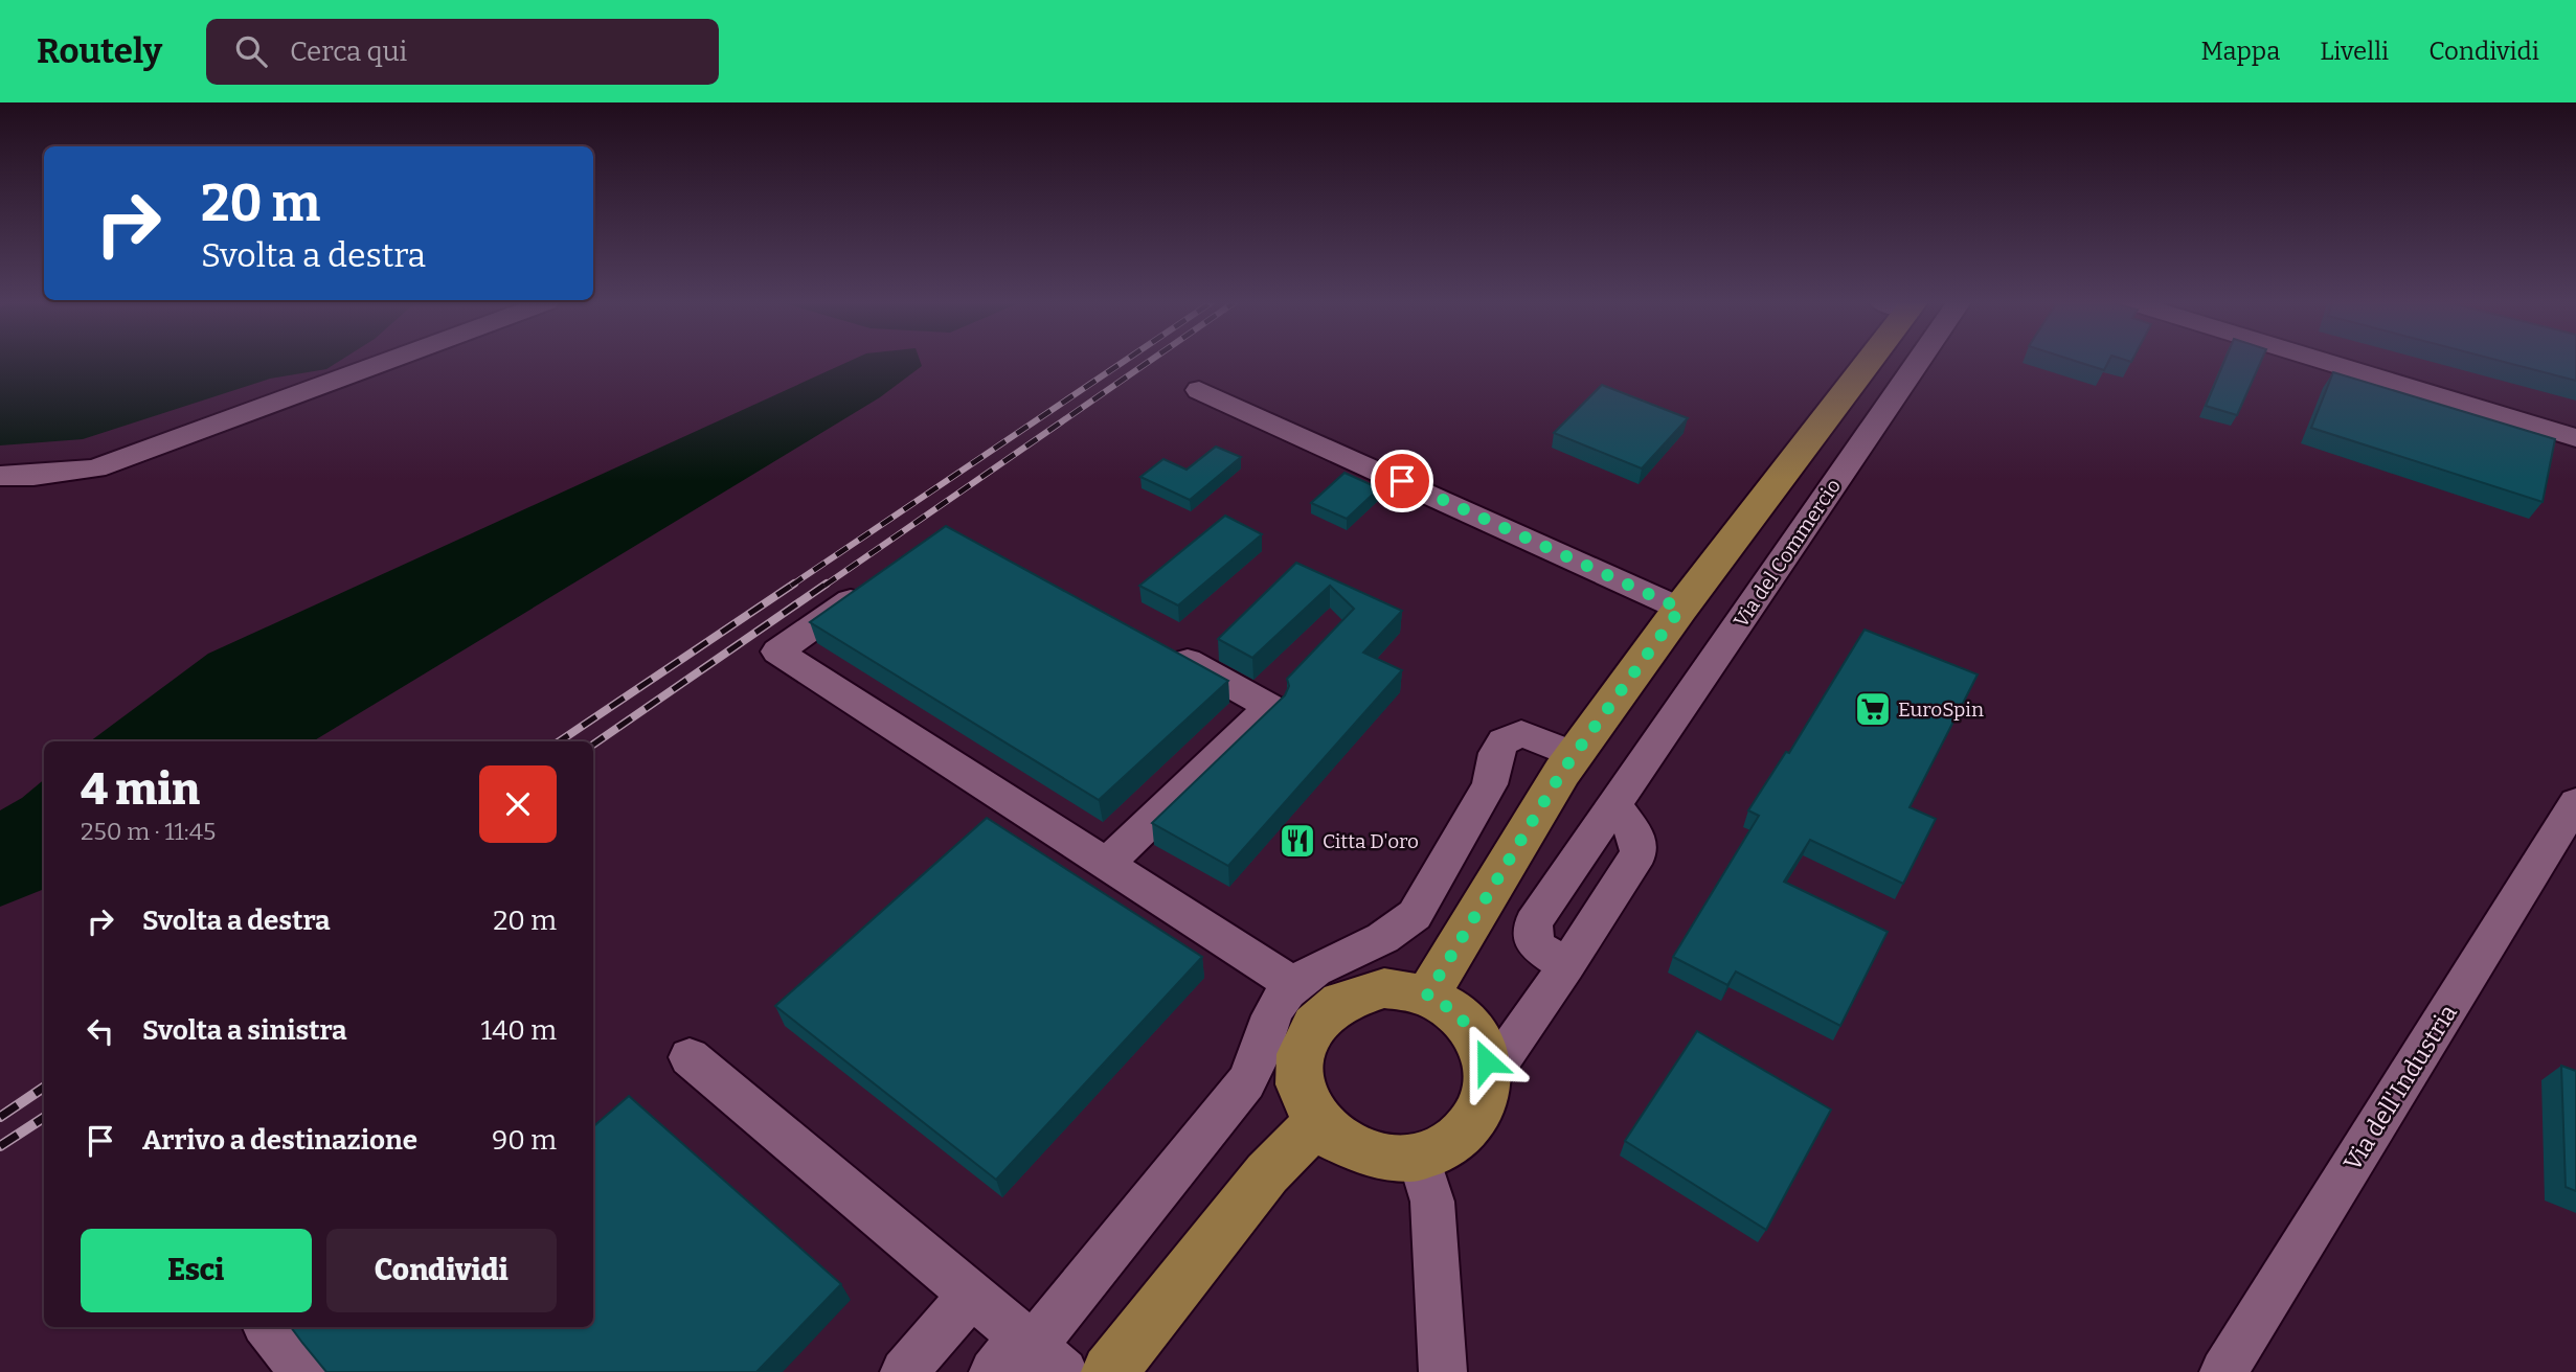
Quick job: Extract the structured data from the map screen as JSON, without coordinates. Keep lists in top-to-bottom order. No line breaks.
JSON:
{"streets":{"street":["Via del Commercio","Via dell'Industria"]},"places":{"supermarket":["EuroSpin"],"restaurant":["Citta D'oro"]},"page":{"header":"Routely","search":"Cerca qui","nav":["Mappa","Livelli","Condividi"],"turn":["20 m","Svolta a destra"],"heading":["4 min","250 m · 11:45"],"list":[{"name":"Svolta a destra","value":"20 m"},{"name":"Svolta a sinistra","value":"140 m"},{"name":"Arrivo a destinazione","value":"90 m"}],"buttons":["Esci","Condividi"]}}
